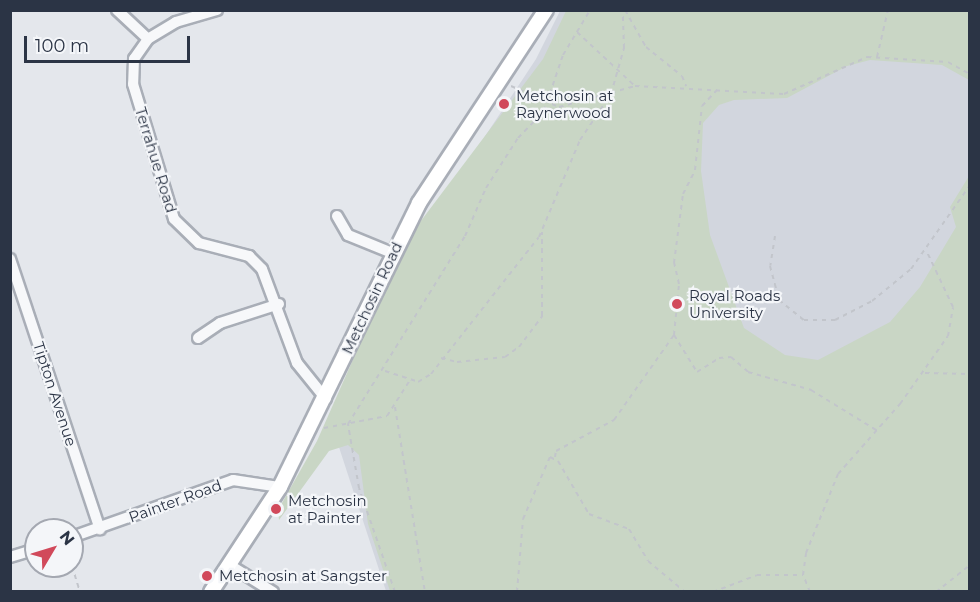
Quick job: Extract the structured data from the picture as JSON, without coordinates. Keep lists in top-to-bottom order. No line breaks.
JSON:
{"streets":{"main road":["Metchosin Road"],"street":["Terrahue Road","Tipton Avenue","Painter Road"]},"crossings":[["Terrahue Road","Metchosin Road"],["Metchosin Road","Painter Road"],["Tipton Avenue","Painter Road"]],"places":["Metchosin at Raynerwood","Royal Roads University","Metchosin at Painter","Metchosin at Sangster"],"scale_bar":"100 m","north":"top right"}
